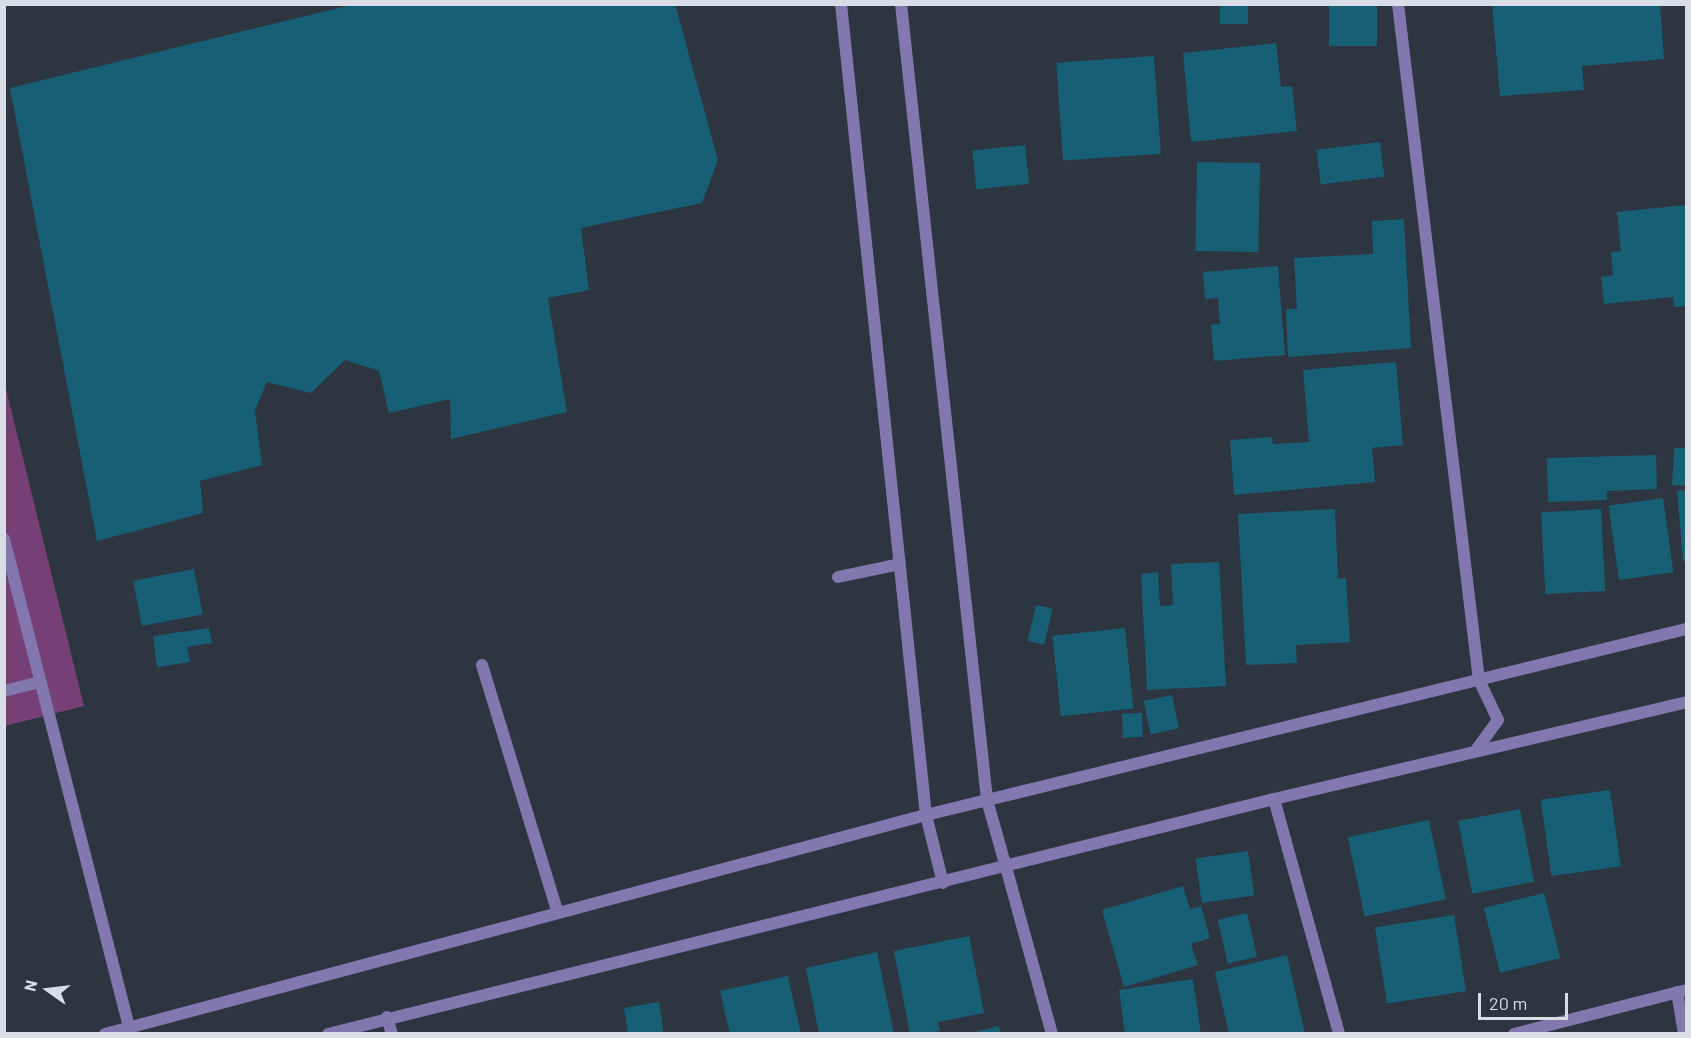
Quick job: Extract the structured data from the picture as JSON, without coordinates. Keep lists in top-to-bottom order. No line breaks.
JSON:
{"scale_bar":"20 m","north":"left"}
